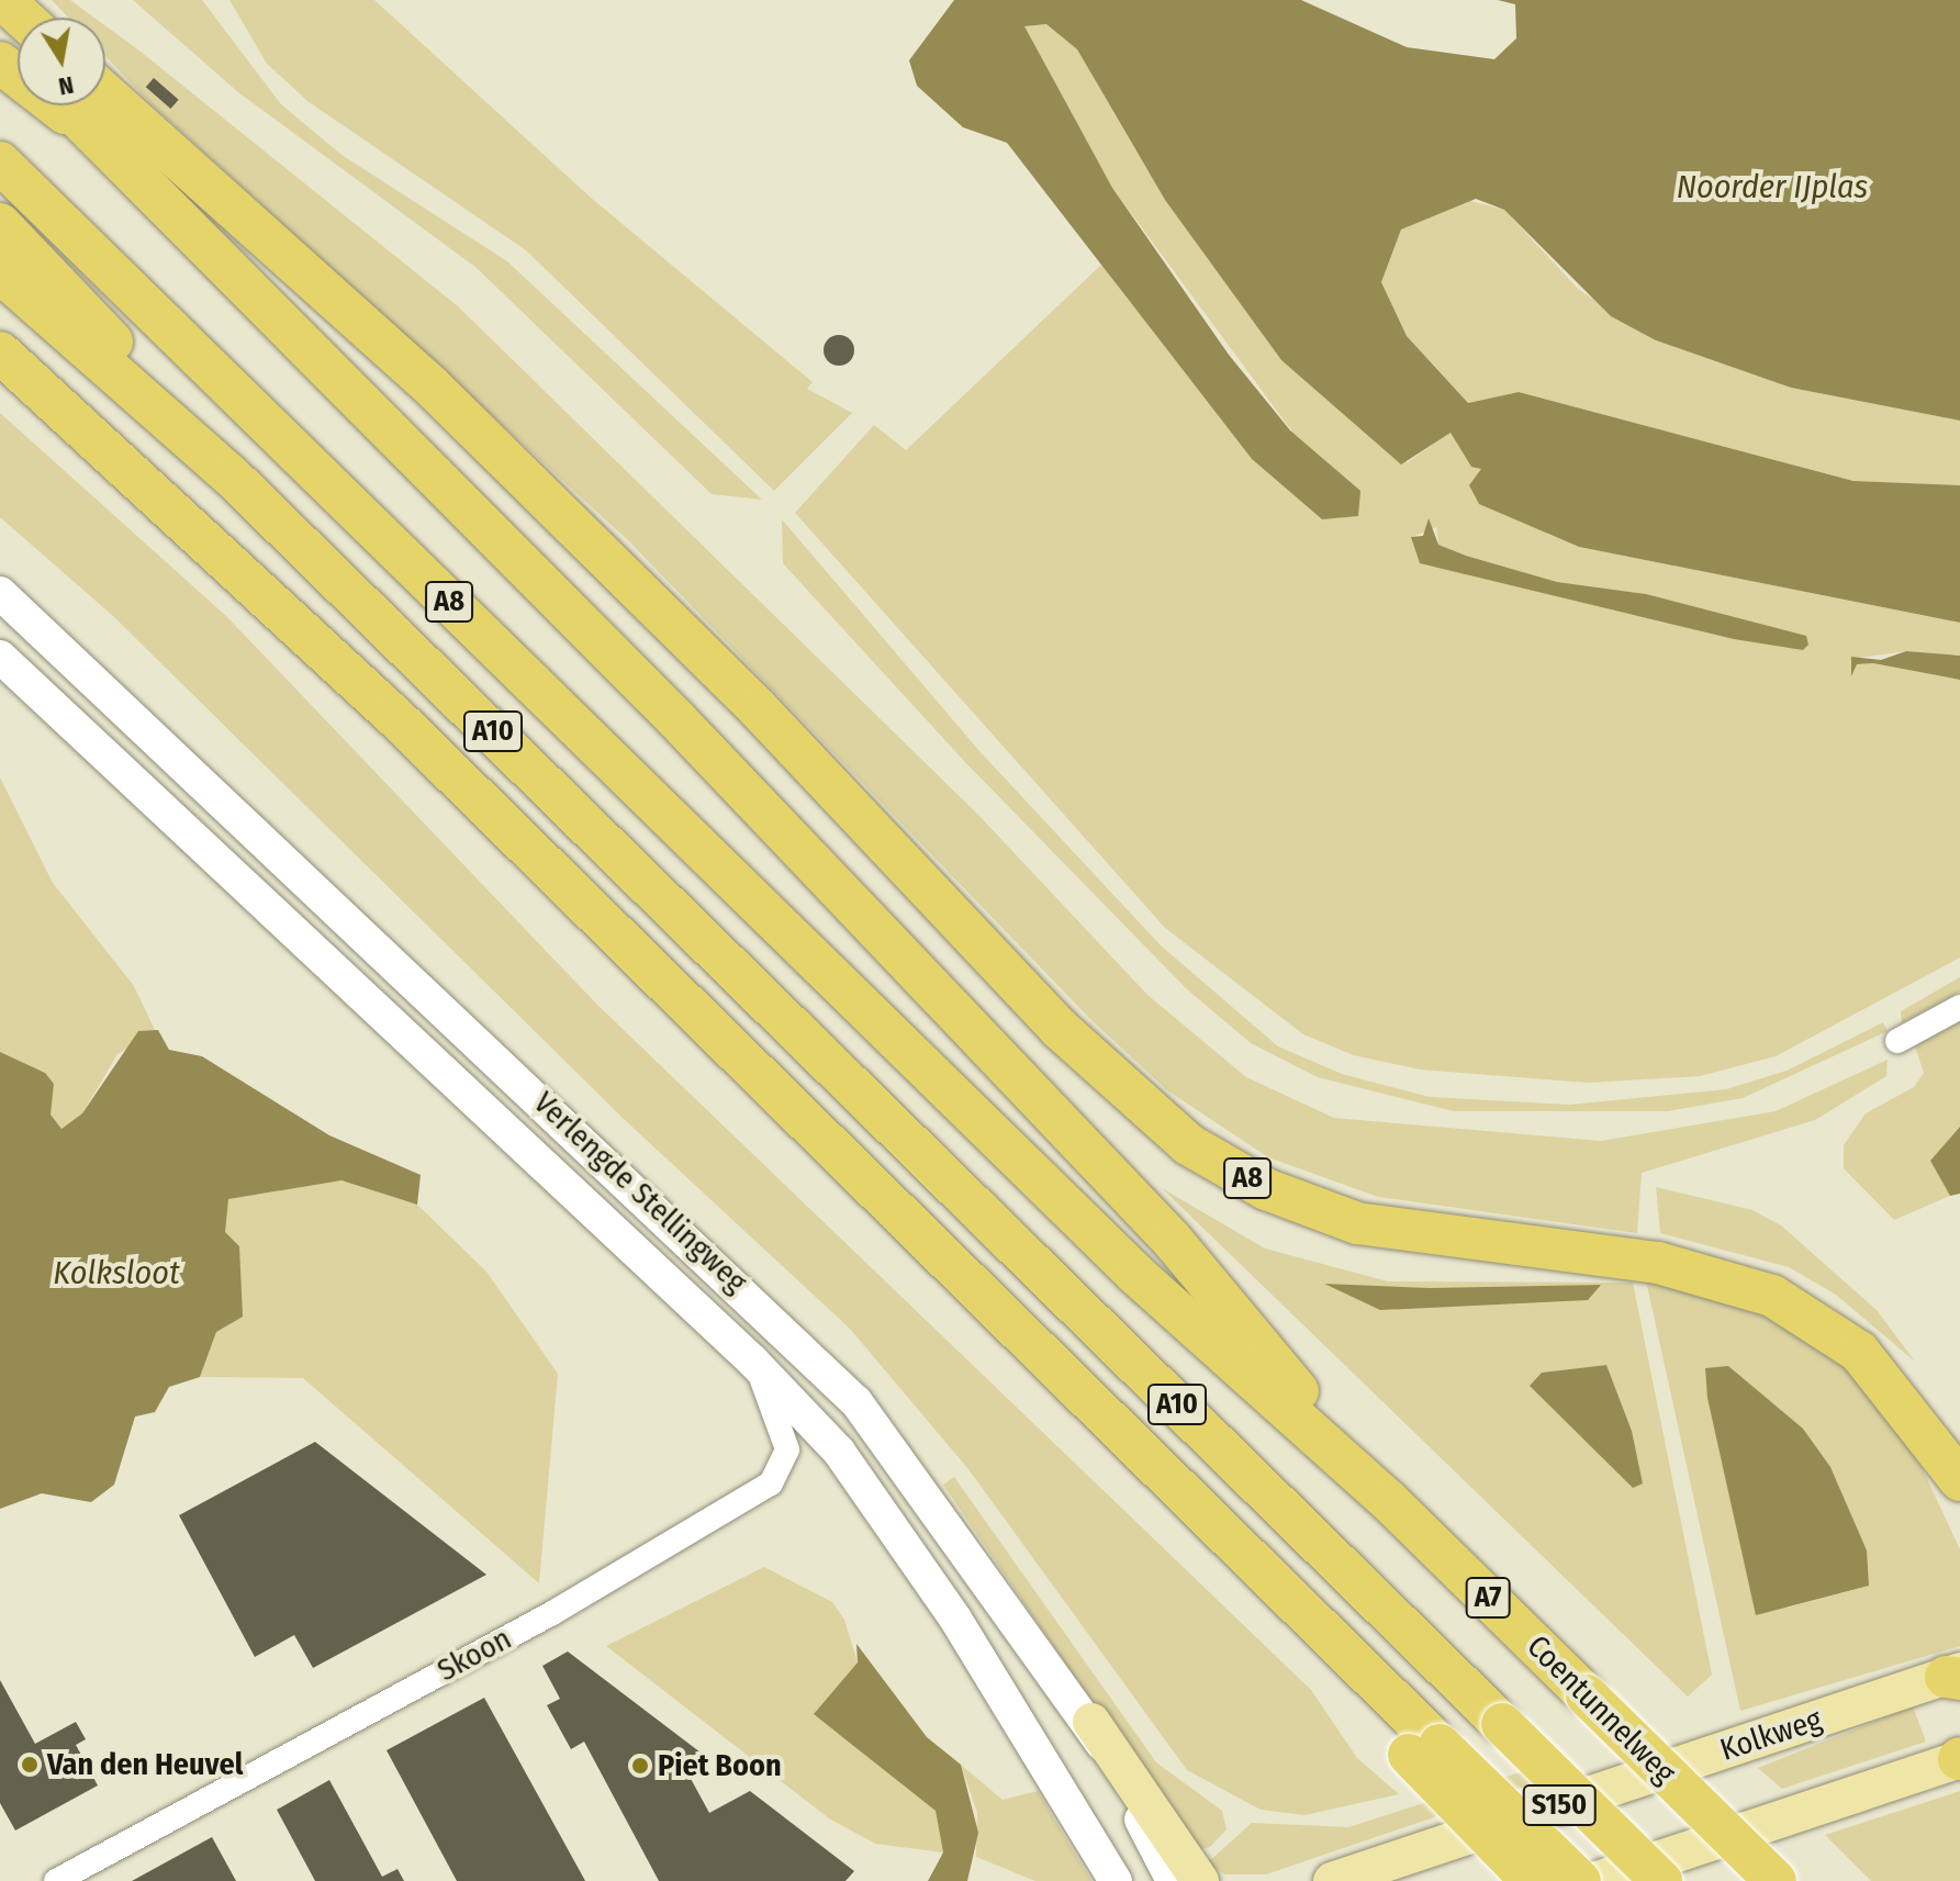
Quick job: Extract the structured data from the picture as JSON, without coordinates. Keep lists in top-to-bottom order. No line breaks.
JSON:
{"streets":{"highway":["A8","A10","A7","Coentunnelweg"],"main road":["Verlengde Stellingweg","Kolkweg","S150"],"street":["Skoon"]},"crossings":[["A8","Coentunnelweg"],["Verlengde Stellingweg","Skoon"]],"water":["Noorder IJplas","Kolksloot"],"places":["Van den Heuvel","Piet Boon"],"north":"bottom"}
